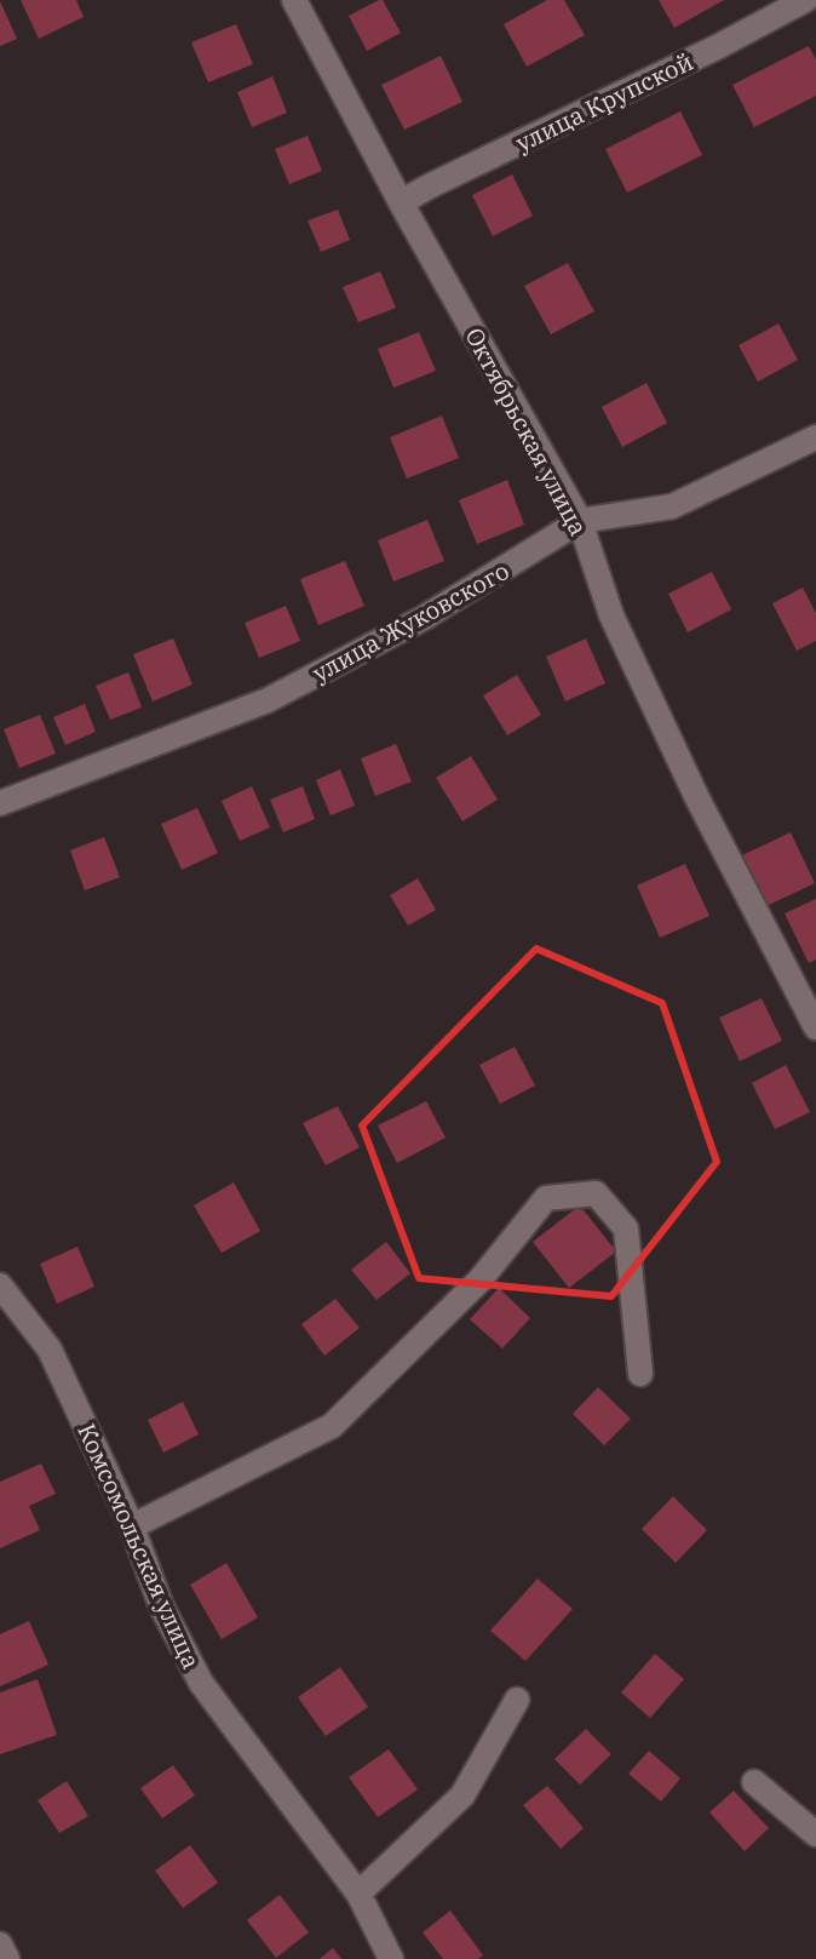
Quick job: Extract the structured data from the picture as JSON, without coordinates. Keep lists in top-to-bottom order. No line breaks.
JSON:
{"streets":{"street":["улица Крупской","Октябрьская улица","улица Жуковского","Комсомольская улица"]},"crossings":[["улица Крупской","Октябрьская улица"],["Октябрьская улица","улица Жуковского"]]}
